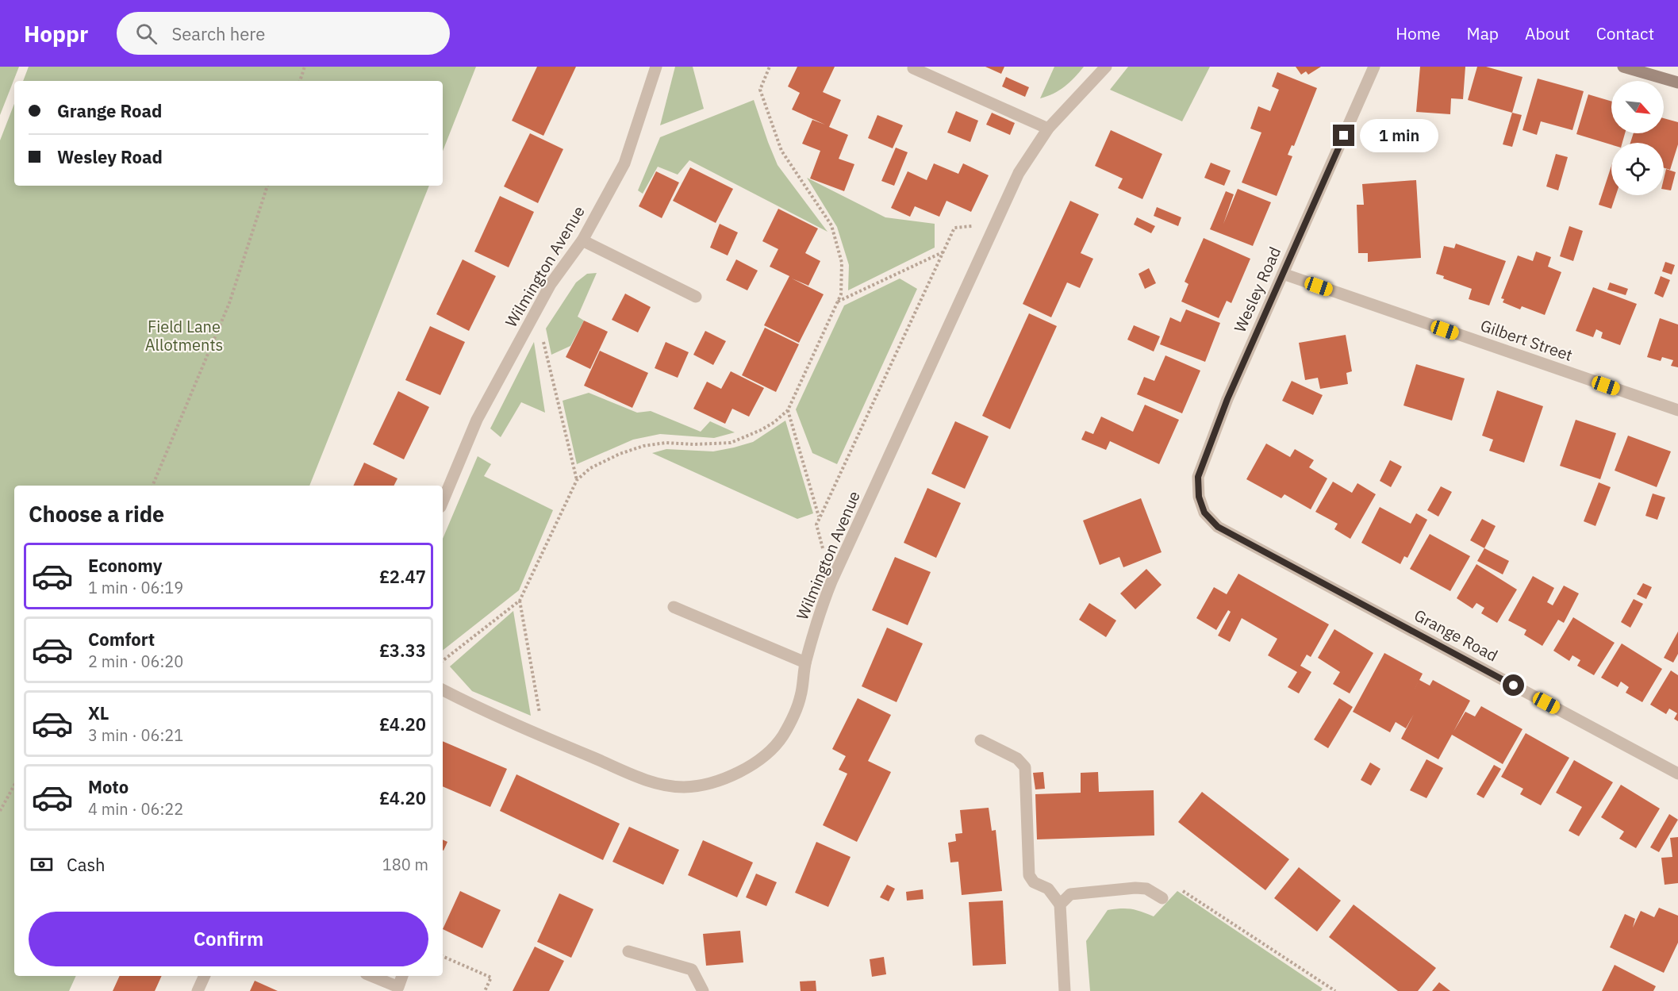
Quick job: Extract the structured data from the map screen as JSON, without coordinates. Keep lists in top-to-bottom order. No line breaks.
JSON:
{"streets":{"street":["Wilmington Avenue","Wesley Road","Gilbert Street","Grange Road"]},"crossings":[["Wesley Road","Gilbert Street"],["Wesley Road","Grange Road"]],"parks":["Field Lane Allotments"],"north":"bottom right","page":{"header":"Hoppr","search":"Search here","nav":["Home","Map","About","Contact"],"banner":["Grange Road","Wesley Road"],"bubble":"1 min","heading":"Choose a ride","list":[{"name":"Economy","note":"1 min · 06:19","value":"£2.47"},{"name":"Comfort","note":"2 min · 06:20","value":"£3.33"},{"name":"XL","note":"3 min · 06:21","value":"£4.20"},{"name":"Moto","note":"4 min · 06:22","value":"£4.20"}],"pay":["Cash","180 m"],"buttons":"Confirm"}}
